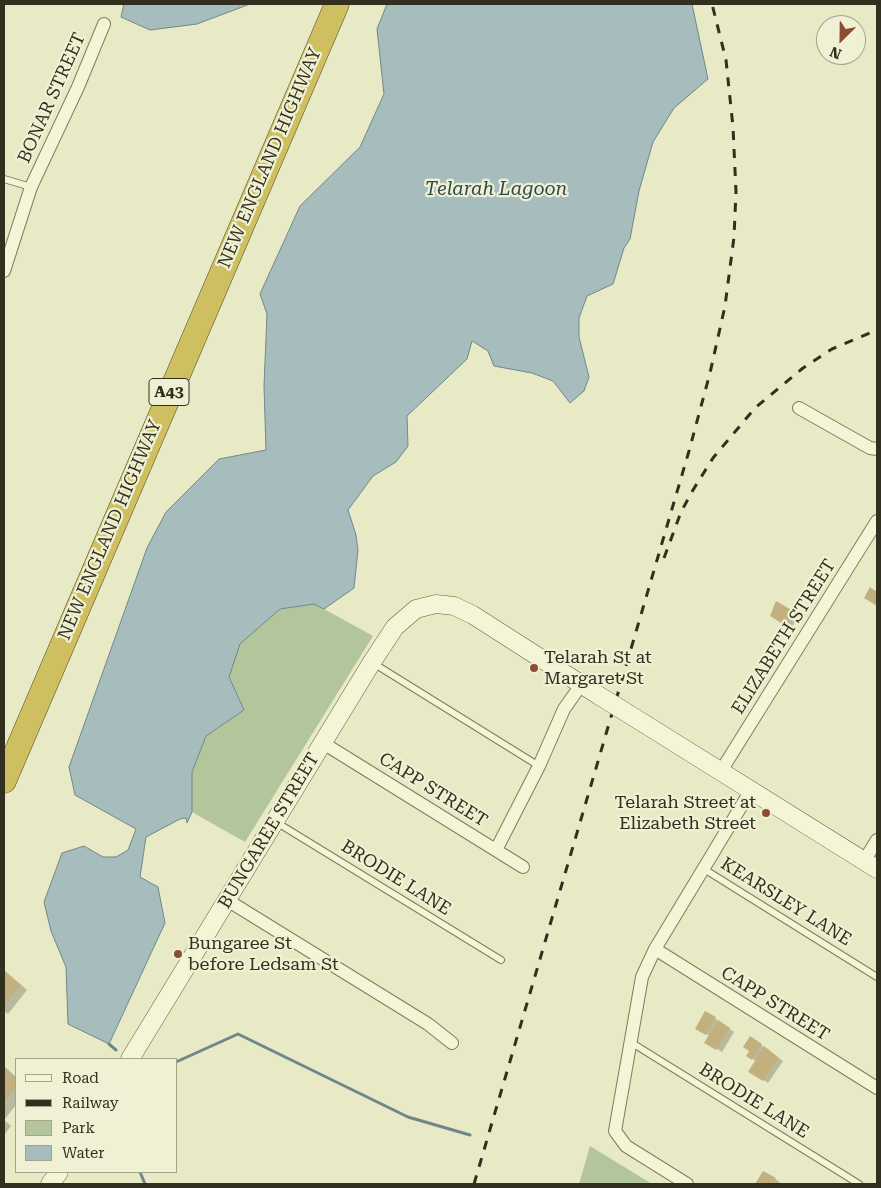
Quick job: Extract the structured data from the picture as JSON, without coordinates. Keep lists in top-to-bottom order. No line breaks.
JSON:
{"streets":{"highway":["NEW ENGLAND HIGHWAY","A43"],"street":["BONAR STREET","ELIZABETH STREET","CAPP STREET","BUNGAREE STREET"],"lane":["BRODIE LANE","KEARSLEY LANE"]},"crossings":[["CAPP STREET","BUNGAREE STREET"],["BUNGAREE STREET","BRODIE LANE"]],"water":["Telarah Lagoon"],"places":["Telarah St at Margaret St","Telarah Street at Elizabeth Street","Bungaree St before Ledsam St"],"legend":["Road","Railway","Park","Water"],"north":"bottom left"}
